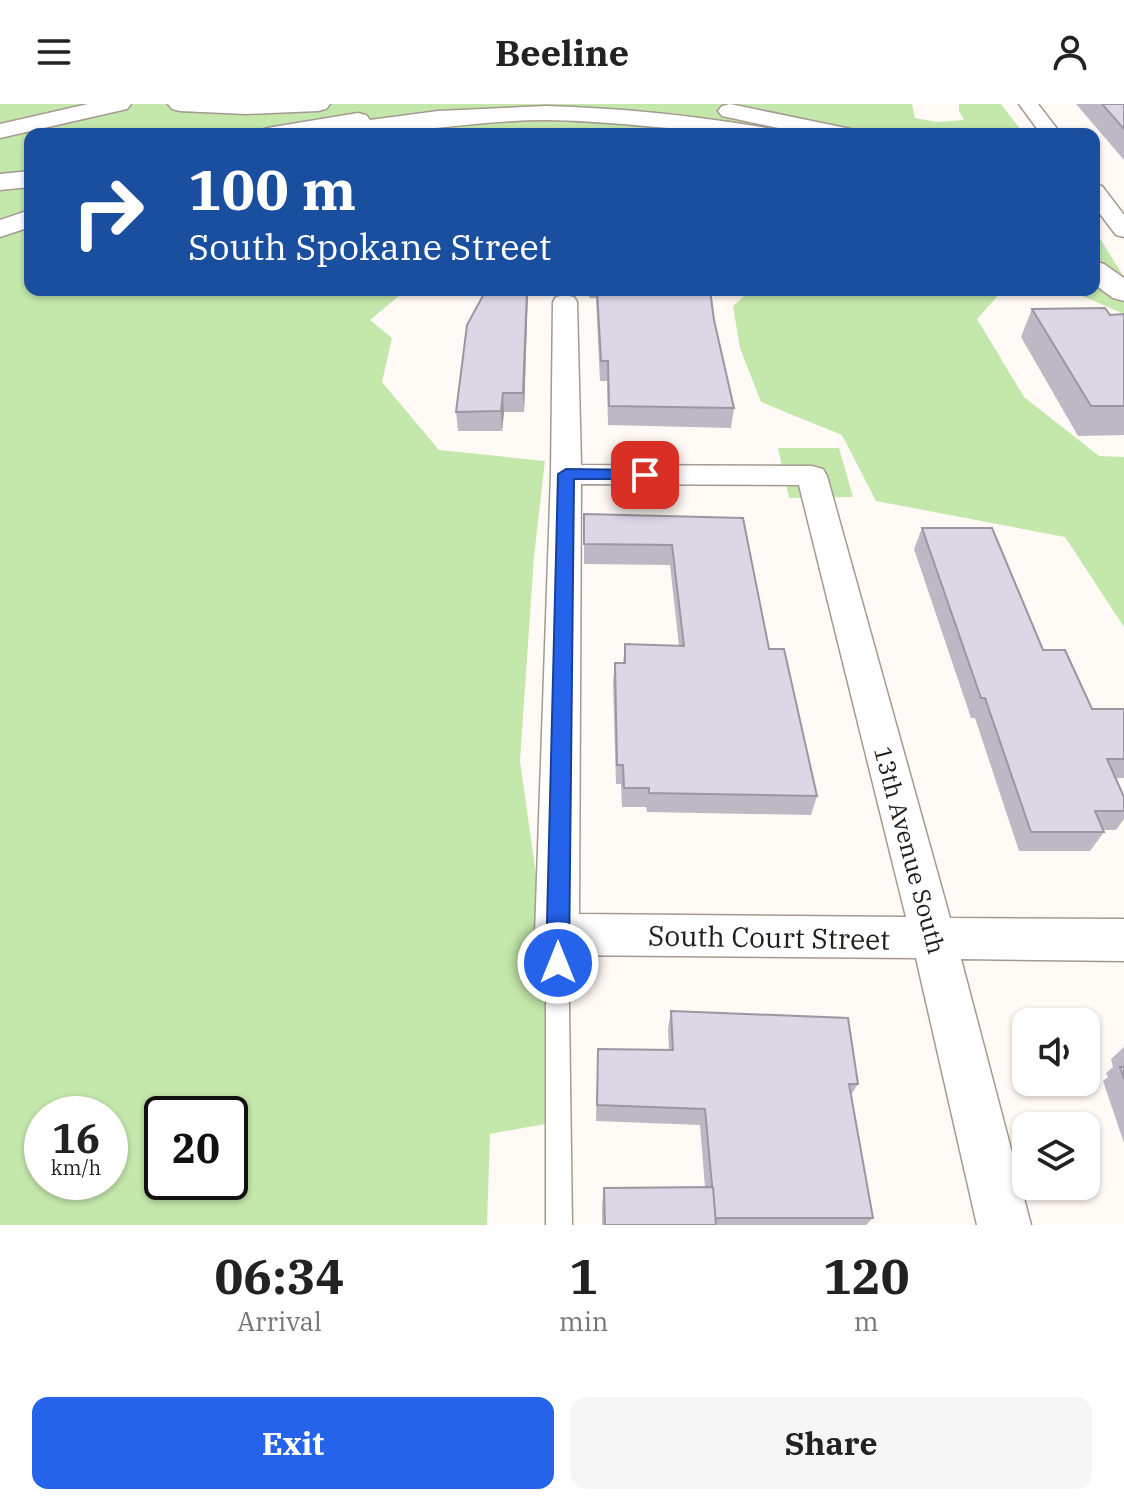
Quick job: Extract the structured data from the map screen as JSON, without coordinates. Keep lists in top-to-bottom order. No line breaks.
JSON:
{"streets":{"street":["13th Avenue South","South Court Street"]},"crossings":[["13th Avenue South","South Court Street"]],"page":{"header":"Beeline","turn":["100 m","South Spokane Street"],"speed":"16 km/h","limit":"20","eta":["06:34","Arrival","1","min","120","m"],"buttons":["Exit","Share"]}}
